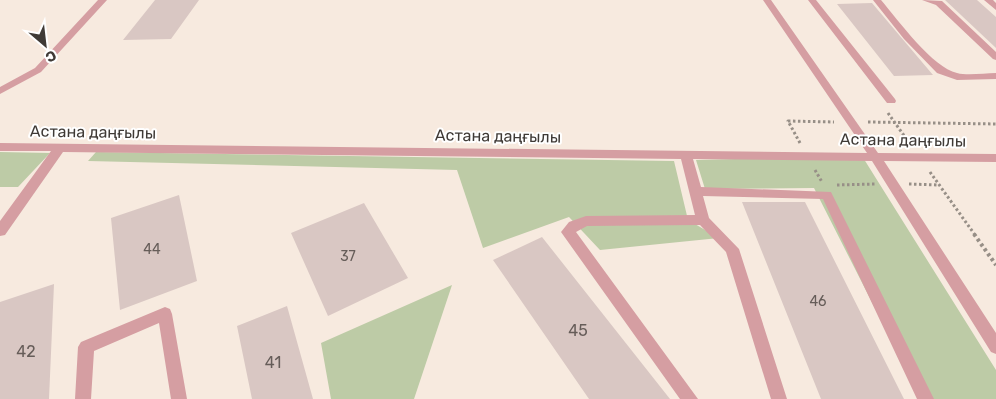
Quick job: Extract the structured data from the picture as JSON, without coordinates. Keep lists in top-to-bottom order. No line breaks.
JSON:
{"streets":{"street":["Астана даңғылы"]},"house_numbers":["44","37","46","45","42","41"],"north":"bottom right"}
